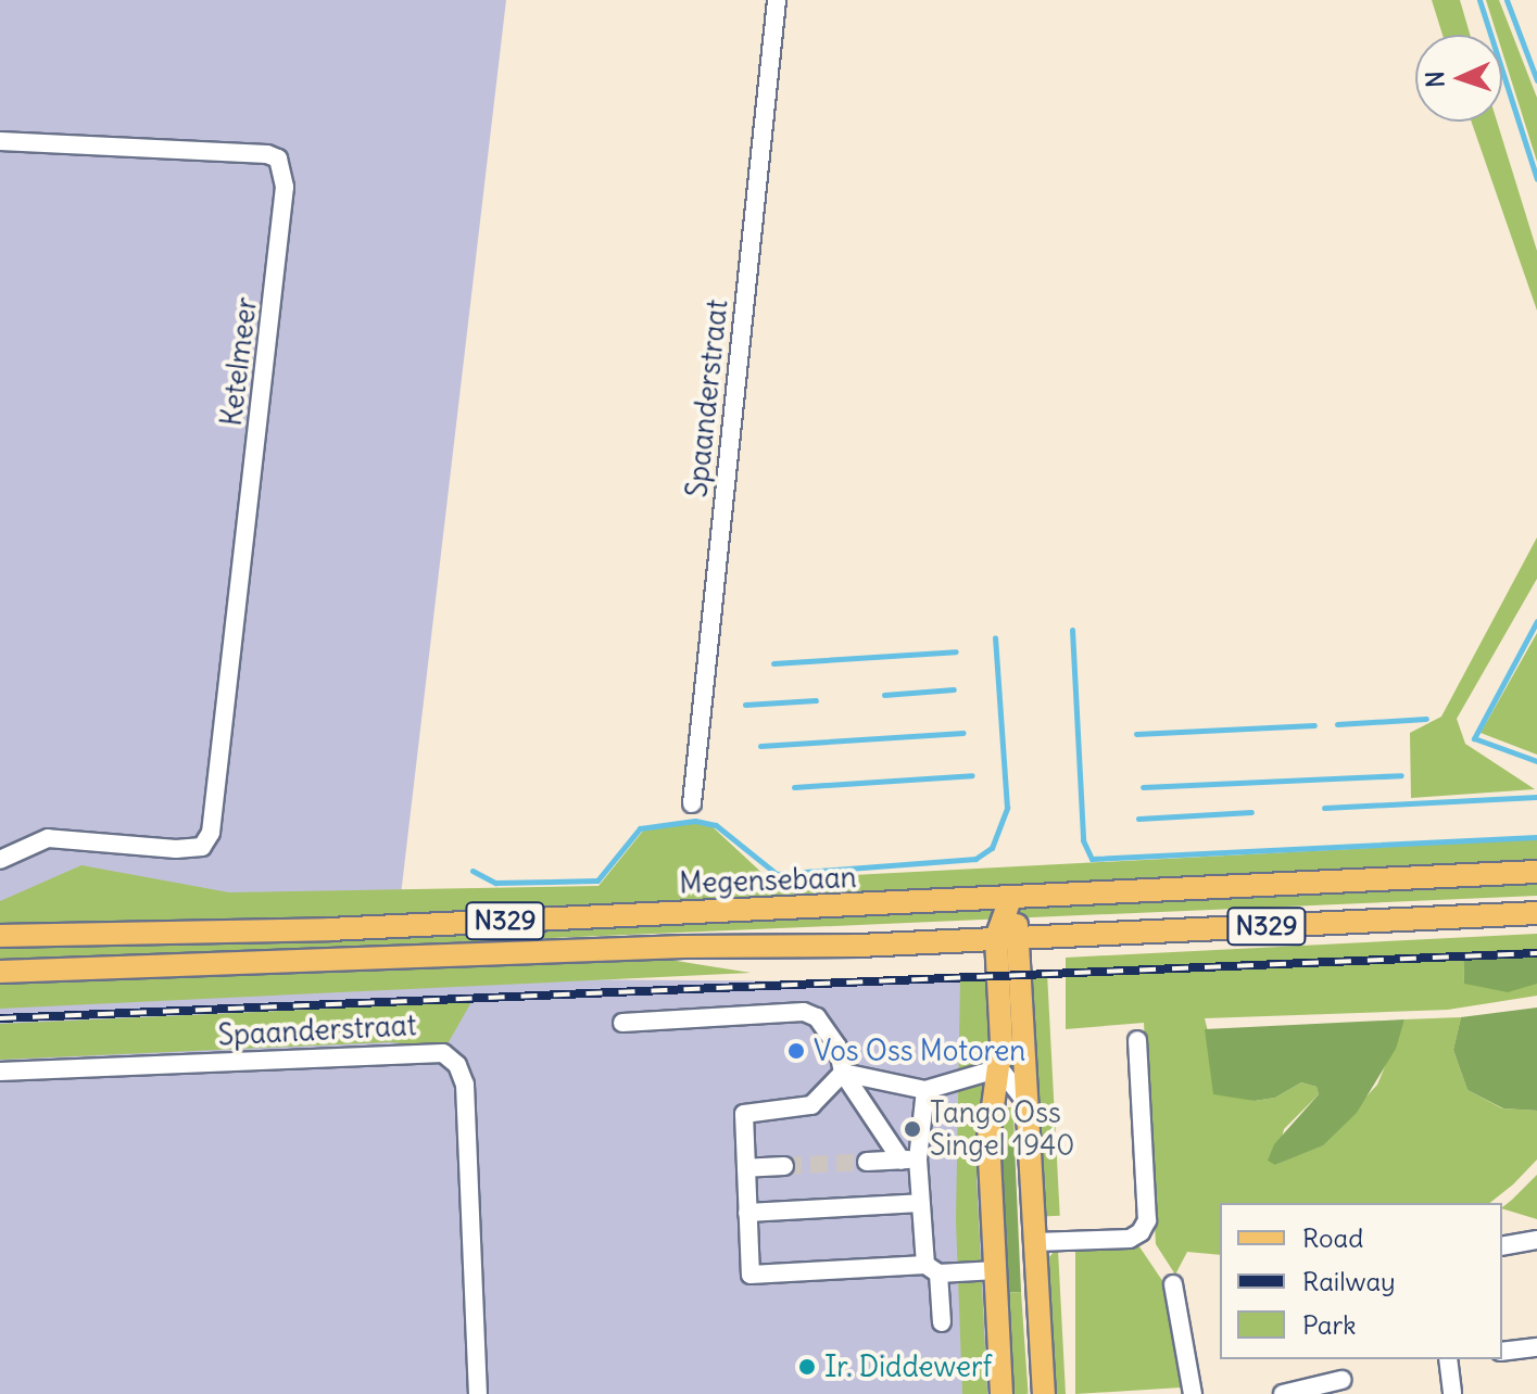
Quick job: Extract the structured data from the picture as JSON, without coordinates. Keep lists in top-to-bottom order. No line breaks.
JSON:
{"streets":{"main road":["Megensebaan","N329"],"street":["Ketelmeer","Spaanderstraat"]},"places":["Vos Oss Motoren","Tango Oss Singel 1940","Ir. Diddewerf"],"legend":["Road","Railway","Park"],"north":"left"}
